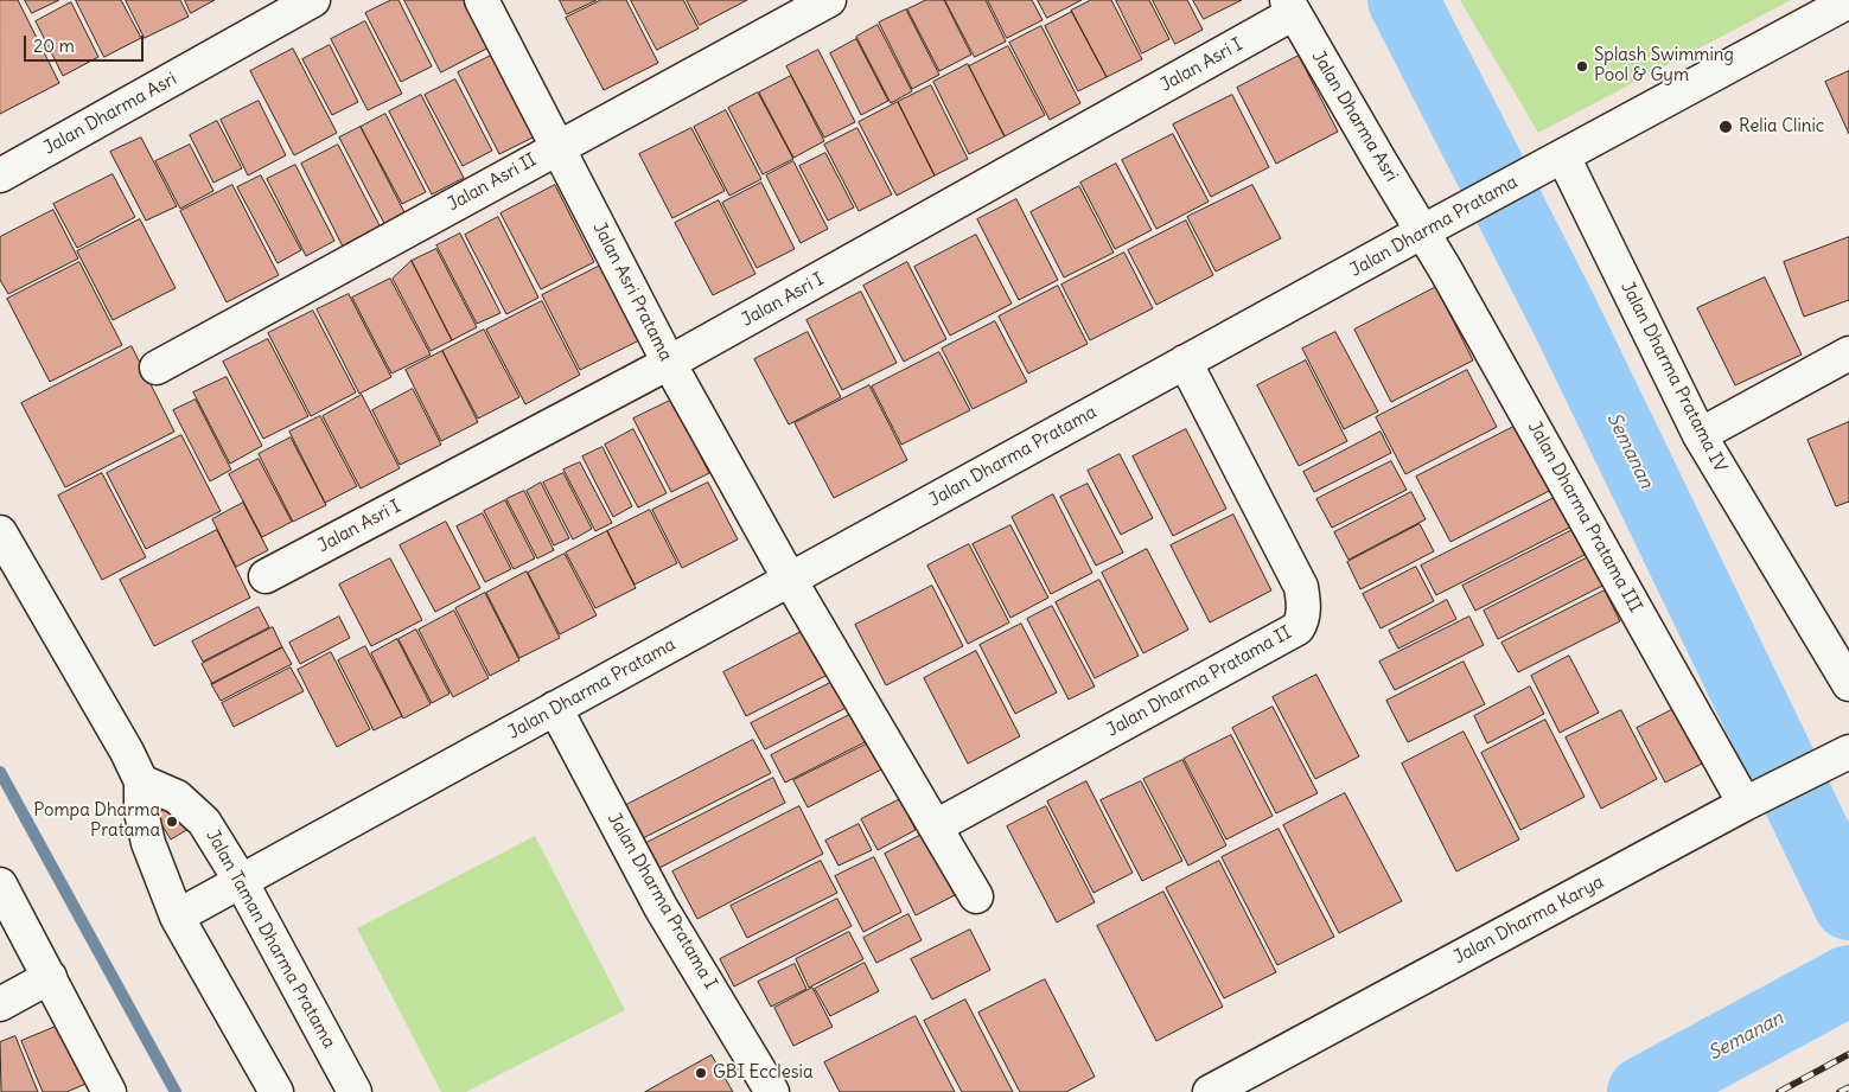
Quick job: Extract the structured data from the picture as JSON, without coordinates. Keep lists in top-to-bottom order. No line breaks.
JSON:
{"streets":{"street":["Jalan Asri I","Jalan Dharma Asri","Jalan Asri II","Jalan Dharma Pratama","Jalan Asri Pratama","Jalan Dharma Pratama IV","Jalan Dharma Pratama III","Jalan Dharma Pratama II","Jalan Dharma Pratama I","Jalan Dharma Karya","Jalan Taman Dharma Pratama"]},"crossings":[["Jalan Asri I","Jalan Dharma Asri"],["Jalan Asri I","Jalan Asri Pratama"],["Jalan Dharma Asri","Jalan Dharma Pratama"],["Jalan Dharma Asri","Jalan Dharma Pratama III"],["Jalan Asri II","Jalan Asri Pratama"],["Jalan Dharma Pratama","Jalan Asri Pratama"],["Jalan Dharma Pratama","Jalan Dharma Pratama IV"],["Jalan Dharma Pratama","Jalan Dharma Pratama III"],["Jalan Dharma Pratama","Jalan Dharma Pratama II"],["Jalan Dharma Pratama","Jalan Dharma Pratama I"],["Jalan Dharma Pratama","Jalan Taman Dharma Pratama"],["Jalan Dharma Pratama III","Jalan Dharma Karya"]],"water":["Semanan"],"places":["Splash Swimming Pool & Gym","Relia Clinic","Pompa Dharma Pratama","GBI Ecclesia"],"scale_bar":"20 m"}
